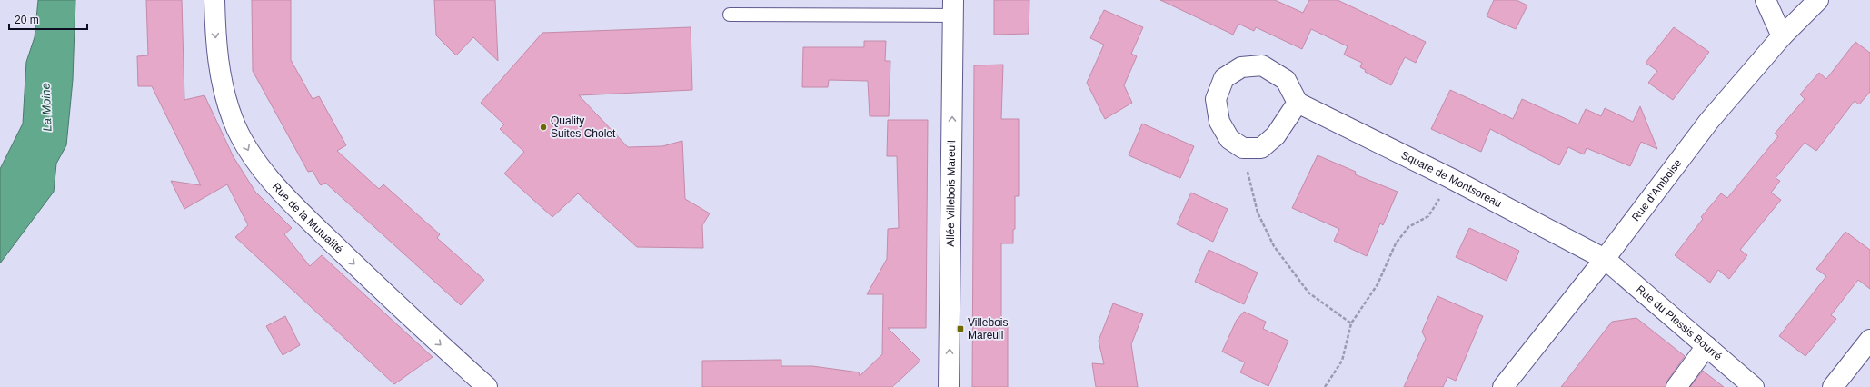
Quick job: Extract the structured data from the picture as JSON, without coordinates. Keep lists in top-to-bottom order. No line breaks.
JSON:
{"streets":{"street":["Square de Montsoreau","Rue d’Amboise","Allée Villebois Mareuil","Rue de la Mutualité","Rue du Plessis Bourré"]},"crossings":[["Square de Montsoreau","Rue d’Amboise"],["Square de Montsoreau","Rue du Plessis Bourré"],["Rue d’Amboise","Rue du Plessis Bourré"]],"one_way":["Allée Villebois Mareuil","Rue de la Mutualité"],"water":["La Moine"],"places":{"other":["Quality Suites Cholet"],"transit":["Villebois Mareuil"]},"scale_bar":"20 m"}
